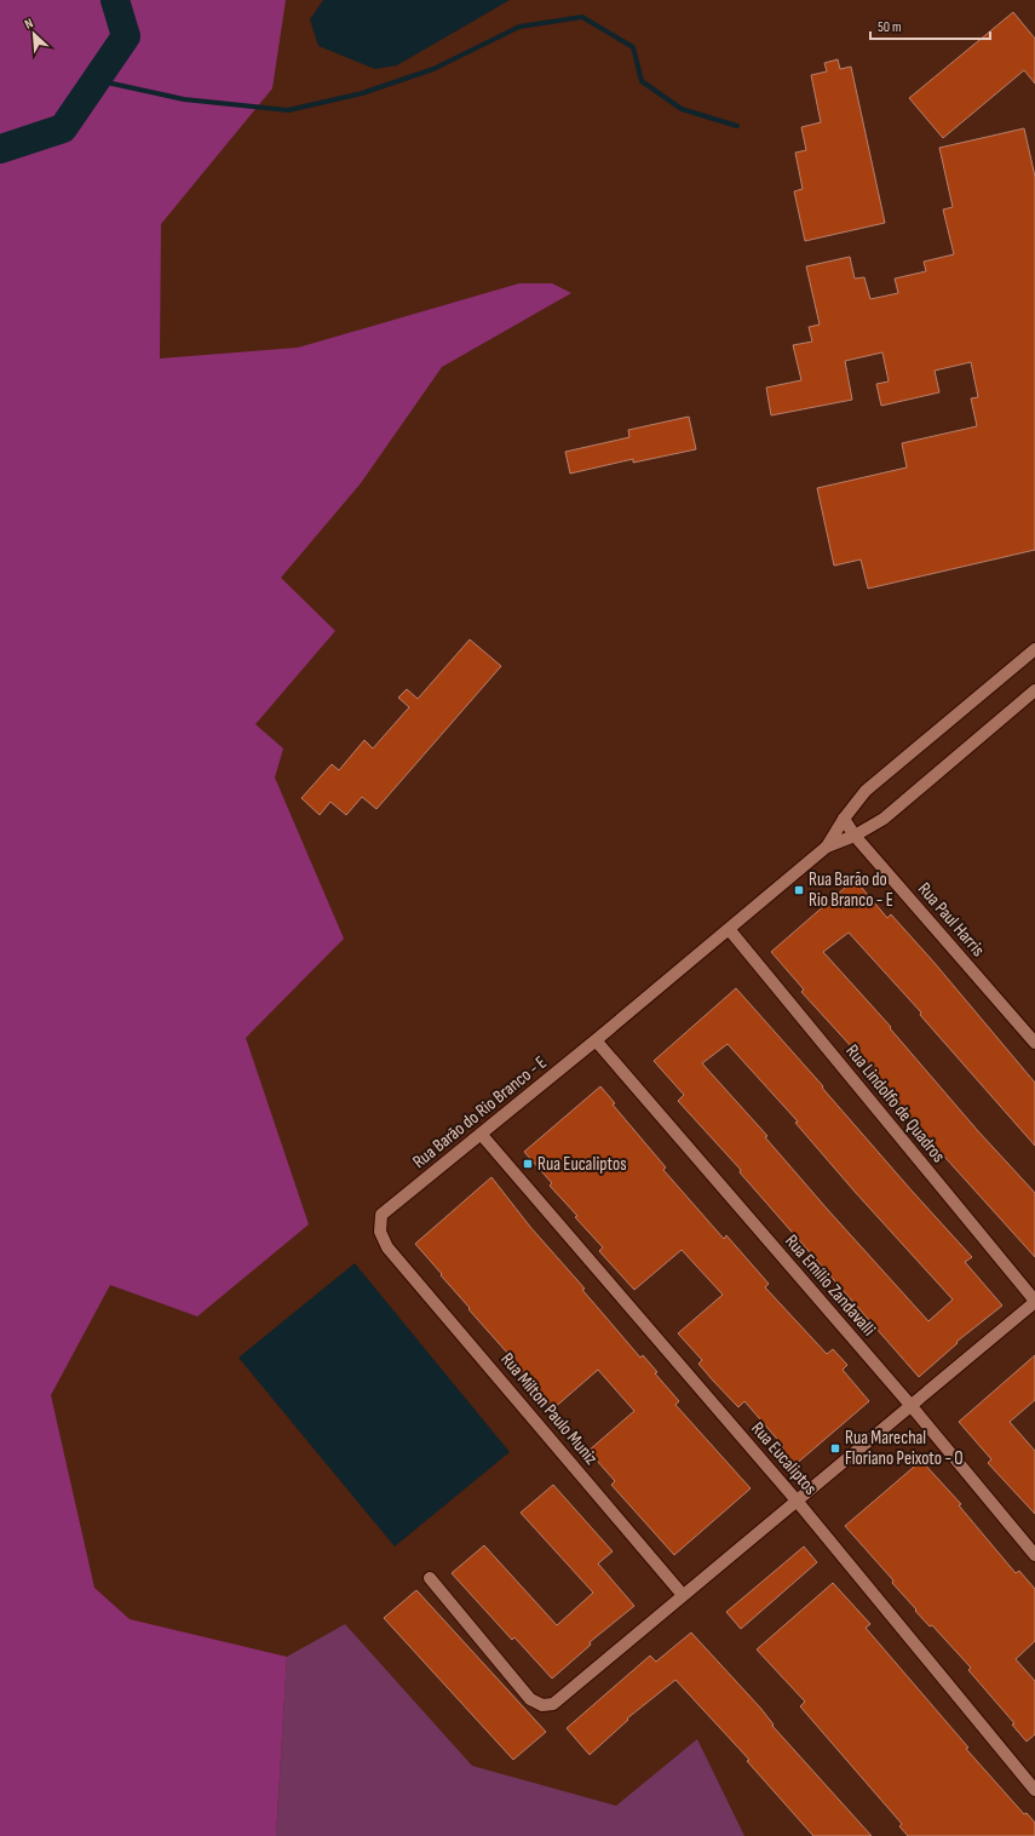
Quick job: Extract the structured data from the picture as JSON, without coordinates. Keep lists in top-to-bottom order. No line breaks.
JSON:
{"streets":{"street":["Rua Paul Harris","Rua Lindolfo de Quadros","Rua Barão do Rio Branco - E","Rua Emílio Zandavalli","Rua Milton Paulo Muniz","Rua Eucaliptos"]},"crossings":[["Rua Paul Harris","Rua Barão do Rio Branco - E"],["Rua Lindolfo de Quadros","Rua Barão do Rio Branco - E"],["Rua Barão do Rio Branco - E","Rua Emílio Zandavalli"],["Rua Barão do Rio Branco - E","Rua Milton Paulo Muniz"],["Rua Barão do Rio Branco - E","Rua Eucaliptos"]],"places":{"transit":["Rua Barão do Rio Branco - E","Rua Eucaliptos","Rua Marechal Floriano Peixoto - O"]},"scale_bar":"50 m","north":"top left"}
